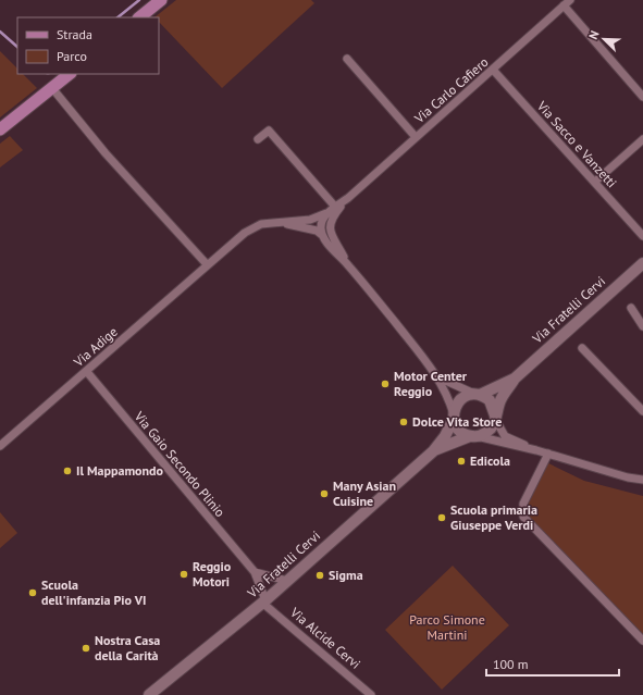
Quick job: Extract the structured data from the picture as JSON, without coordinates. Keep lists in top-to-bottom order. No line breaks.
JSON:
{"streets":{"main road":["Via Fratelli Cervi"],"street":["Via Carlo Cafiero","Via Sacco e Vanzetti","Via Adige","Via Gaio Secondo Plinio","Via Alcide Cervi"]},"crossings":[["Via Carlo Cafiero","Via Sacco e Vanzetti"],["Via Carlo Cafiero","Via Fratelli Cervi"],["Via Carlo Cafiero","Via Adige"],["Via Fratelli Cervi","Via Gaio Secondo Plinio"],["Via Fratelli Cervi","Via Alcide Cervi"],["Via Adige","Via Gaio Secondo Plinio"],["Via Gaio Secondo Plinio","Via Alcide Cervi"]],"parks":["Parco Simone Martini"],"places":["Motor Center Reggio","Dolce Vita Store","Edicola","Il Mappamondo","Many Asian Cuisine","Scuola primaria Giuseppe Verdi","Reggio Motori","Sigma","Scuola dell'infanzia Pio VI","Nostra Casa della Carità"],"legend":["Strada","Parco"],"scale_bar":"100 m","north":"top left"}
